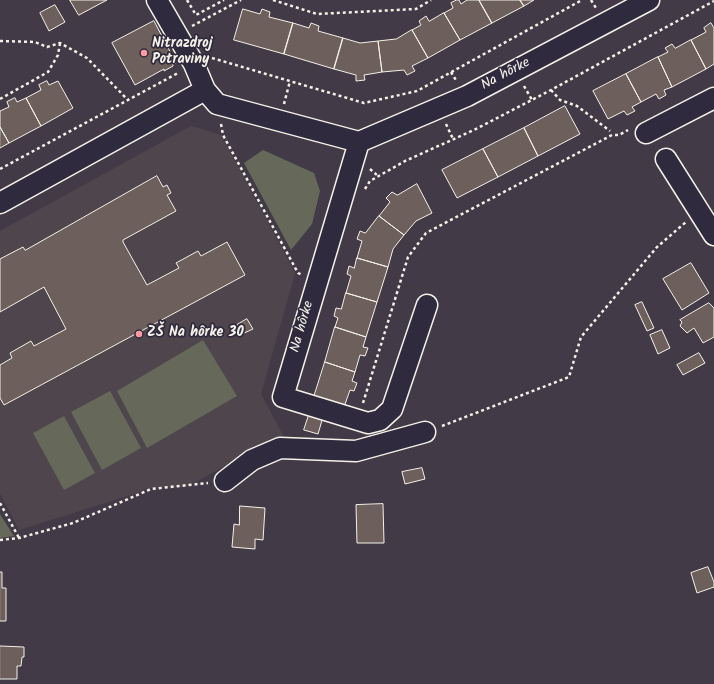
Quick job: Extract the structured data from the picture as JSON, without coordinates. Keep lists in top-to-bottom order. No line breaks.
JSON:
{"streets":{"street":["Na hôrke"]},"places":["Nitrazdroj Potraviny","ZŠ Na hôrke 30"]}
